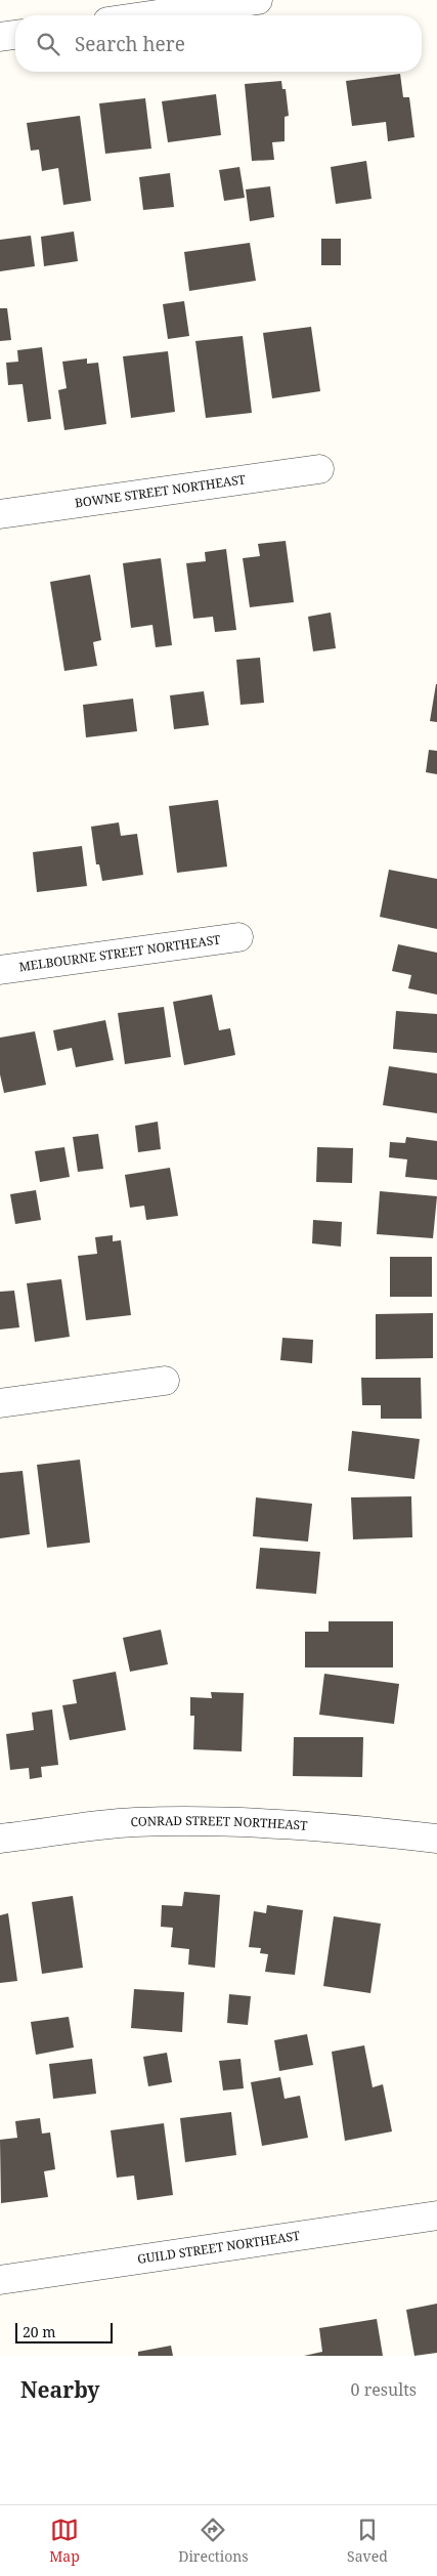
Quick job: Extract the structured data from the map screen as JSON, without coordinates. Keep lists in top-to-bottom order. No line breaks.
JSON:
{"streets":{"street":["BOWNE STREET NORTHEAST","MELBOURNE STREET NORTHEAST","CONRAD STREET NORTHEAST","GUILD STREET NORTHEAST"]},"scale_bar":"20 m","page":{"search":"Search here","scale":"20 m","heading":["Nearby","0 results"],"nav":["Map","Directions","Saved"]}}
